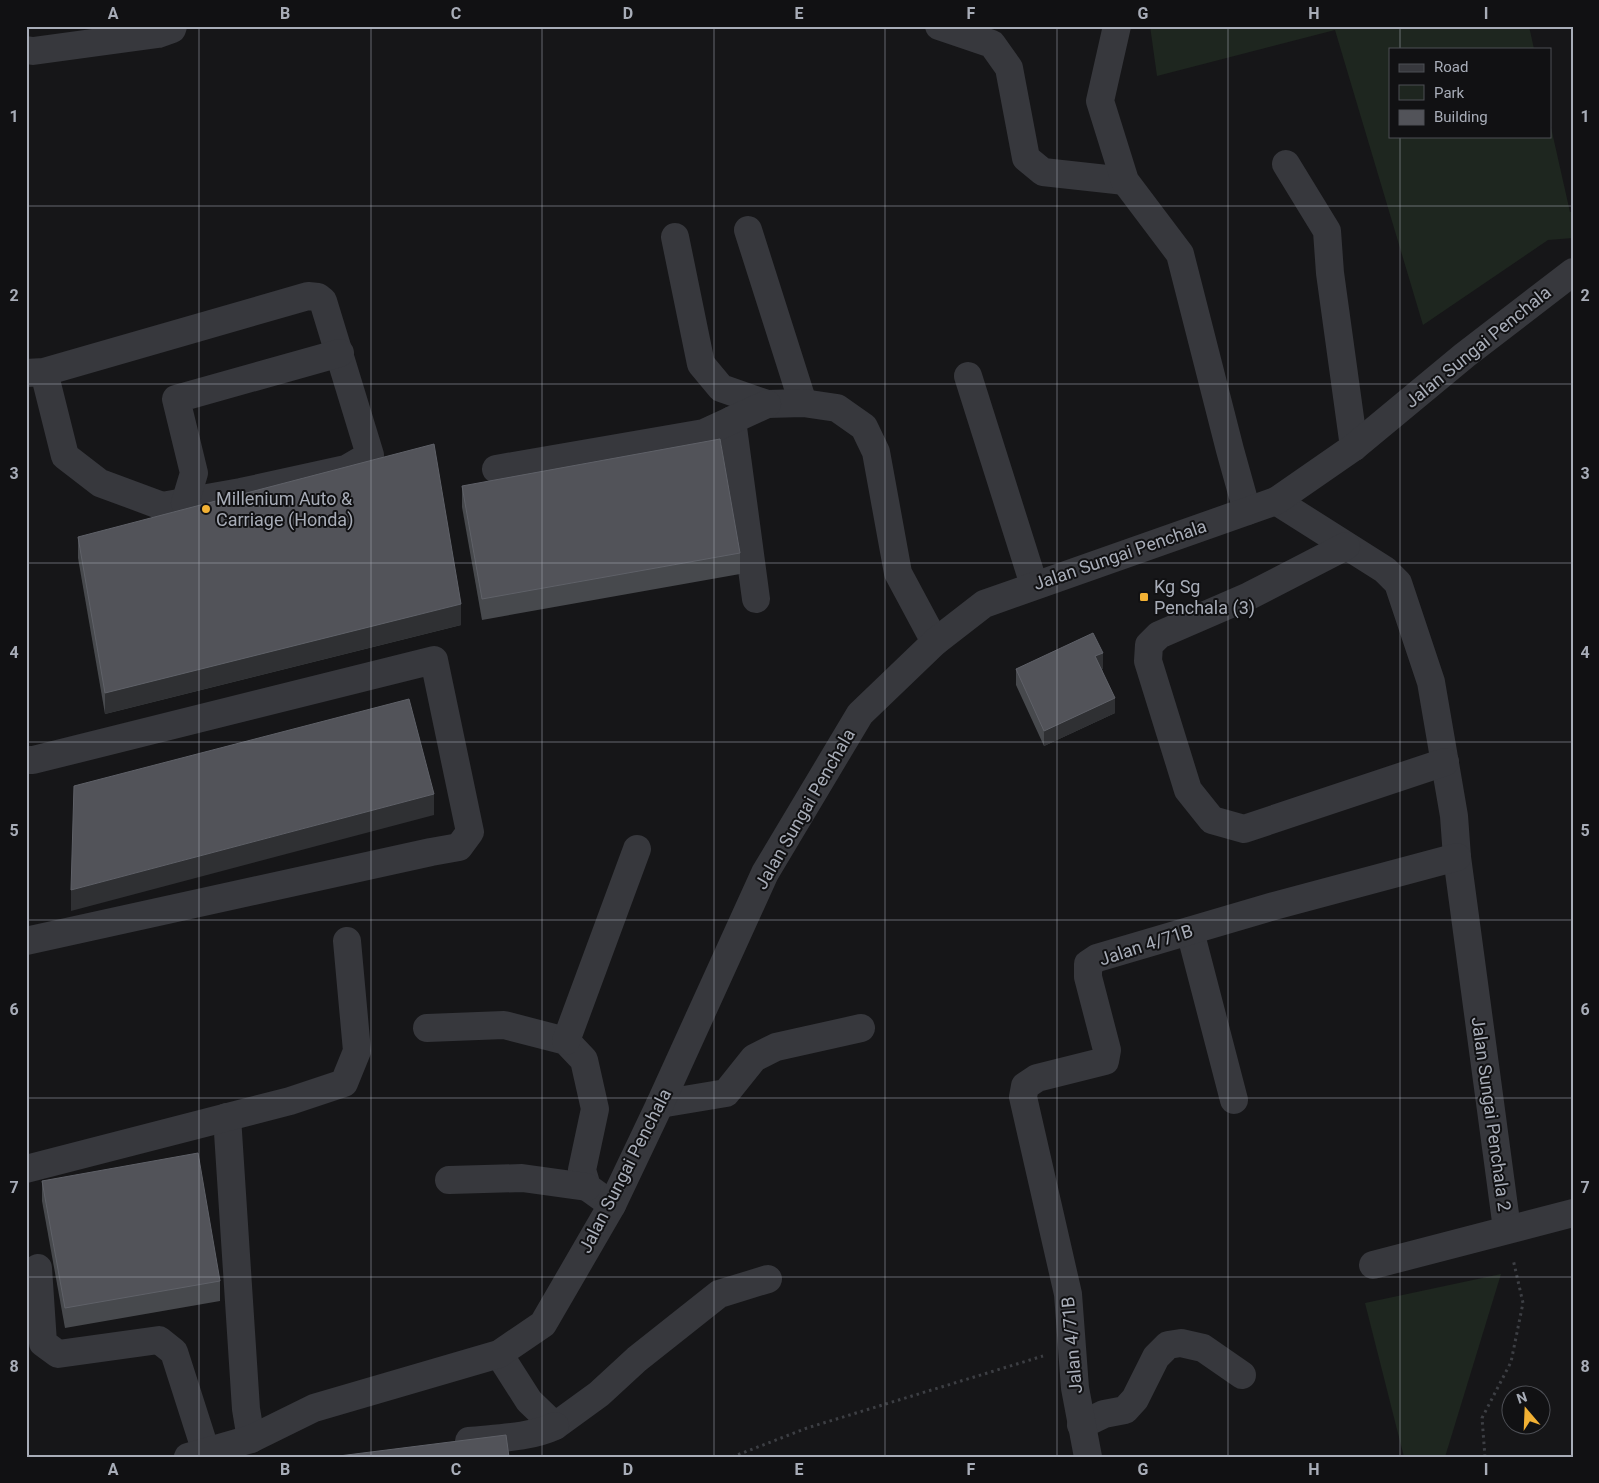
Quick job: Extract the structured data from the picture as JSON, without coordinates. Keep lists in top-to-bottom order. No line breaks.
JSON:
{"streets":{"street":["Jalan Sungai Penchala","Jalan 4/71B","Jalan Sungai Penchala 2"]},"crossings":[["Jalan Sungai Penchala","Jalan Sungai Penchala 2"],["Jalan 4/71B","Jalan Sungai Penchala 2"]],"places":{"other":["Millenium Auto & Carriage (Honda)"],"transit":["Kg Sg Penchala (3)"]},"legend":["Road","Park","Building"],"north":"top","grid":{"columns":["A","B","C","D","E","F","G","H","I"],"rows":["1","2","3","4","5","6","7","8"]}}
